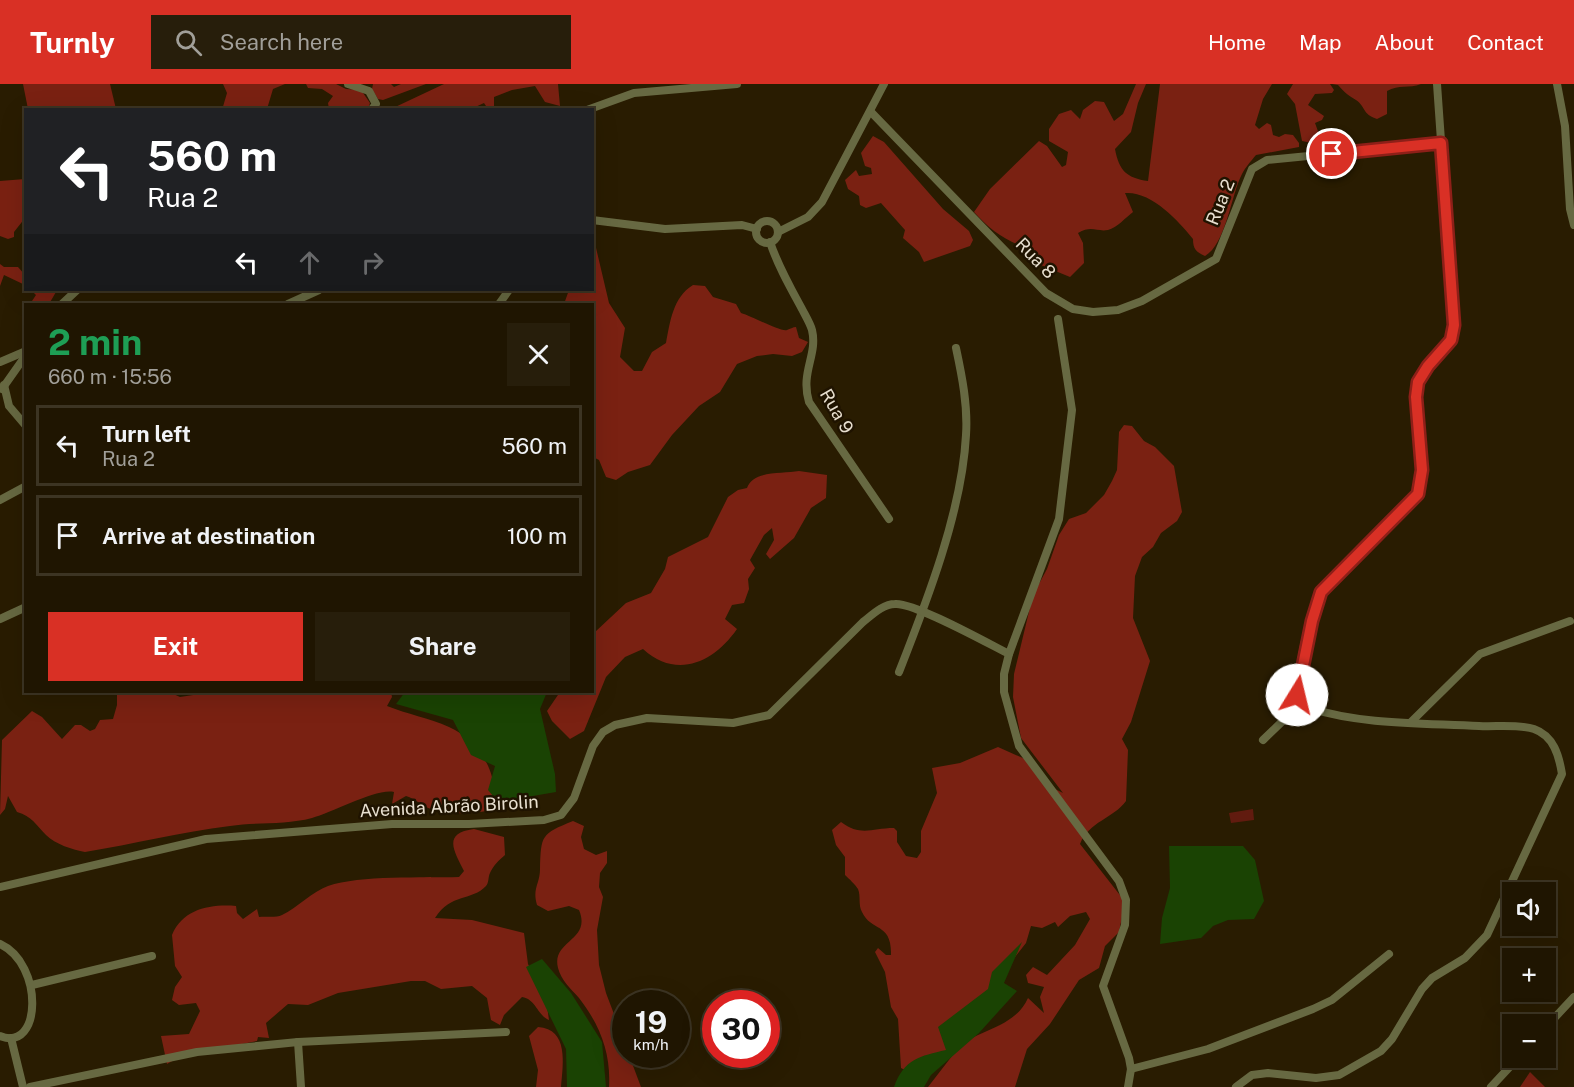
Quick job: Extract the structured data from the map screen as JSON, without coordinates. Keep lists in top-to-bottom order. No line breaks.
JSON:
{"streets":{"street":["Rua 2","Rua 8","Rua 9","Avenida Abrão Birolin"]},"crossings":[["Rua 2","Rua 8"]],"page":{"header":"Turnly","search":"Search here","nav":["Home","Map","About","Contact"],"turn":["560 m","Rua 2"],"heading":["2 min","660 m · 15:56"],"list":[{"name":"Turn left","note":"Rua 2","value":"560 m"},{"name":"Arrive at destination","value":"100 m"}],"buttons":["Exit","Share"],"map_buttons":["+","−"],"speed":"19 km/h","limit":"30"}}
